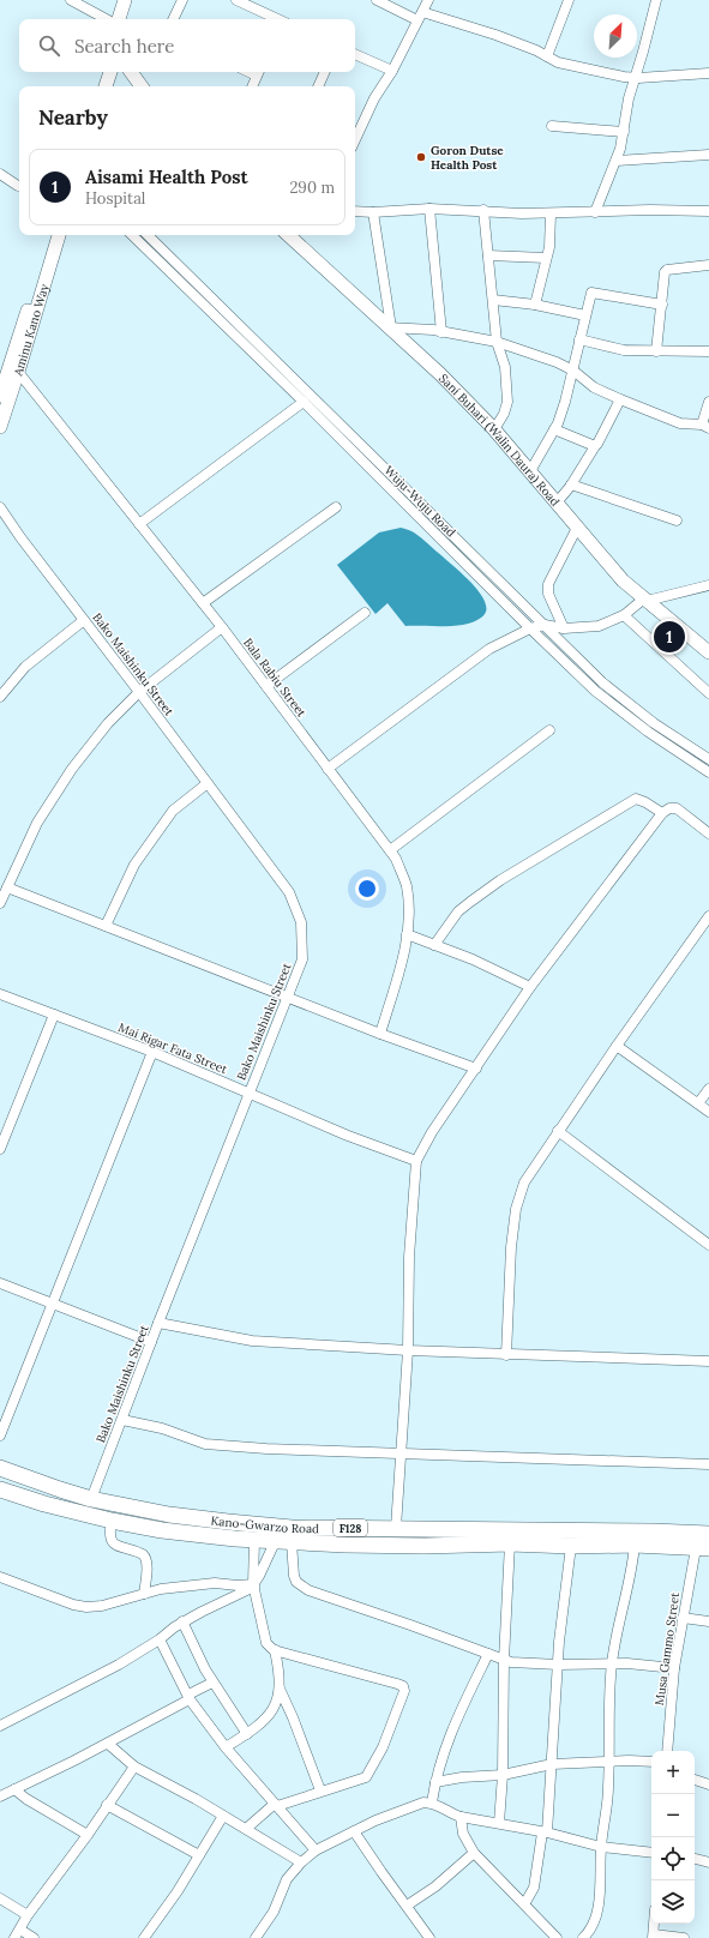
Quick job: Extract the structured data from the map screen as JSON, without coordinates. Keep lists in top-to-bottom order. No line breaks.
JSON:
{"streets":{"main road":["Kano-Gwarzo Road","F128"],"street":["Aminu Kano Way","Sani Buhari (Walin Daura) Road","Wuju-Wuju Road","Bako Maishinku Street","Bala Rabiu Street","Mai Rigar Fata Street","Musa Gammo Street"]},"crossings":[["Aminu Kano Way","Bala Rabiu Street"],["Bako Maishinku Street","Mai Rigar Fata Street"],["Bako Maishinku Street","Kano-Gwarzo Road"],["Kano-Gwarzo Road","Musa Gammo Street"]],"places":["Goron Dutse Health Post"],"north":"top right","page":{"search":"Search here","heading":"Nearby","list":[{"mark":"1","name":"Aisami Health Post","note":"Hospital","value":"290 m"}],"pins":"1","map_buttons":["+","−"]}}
